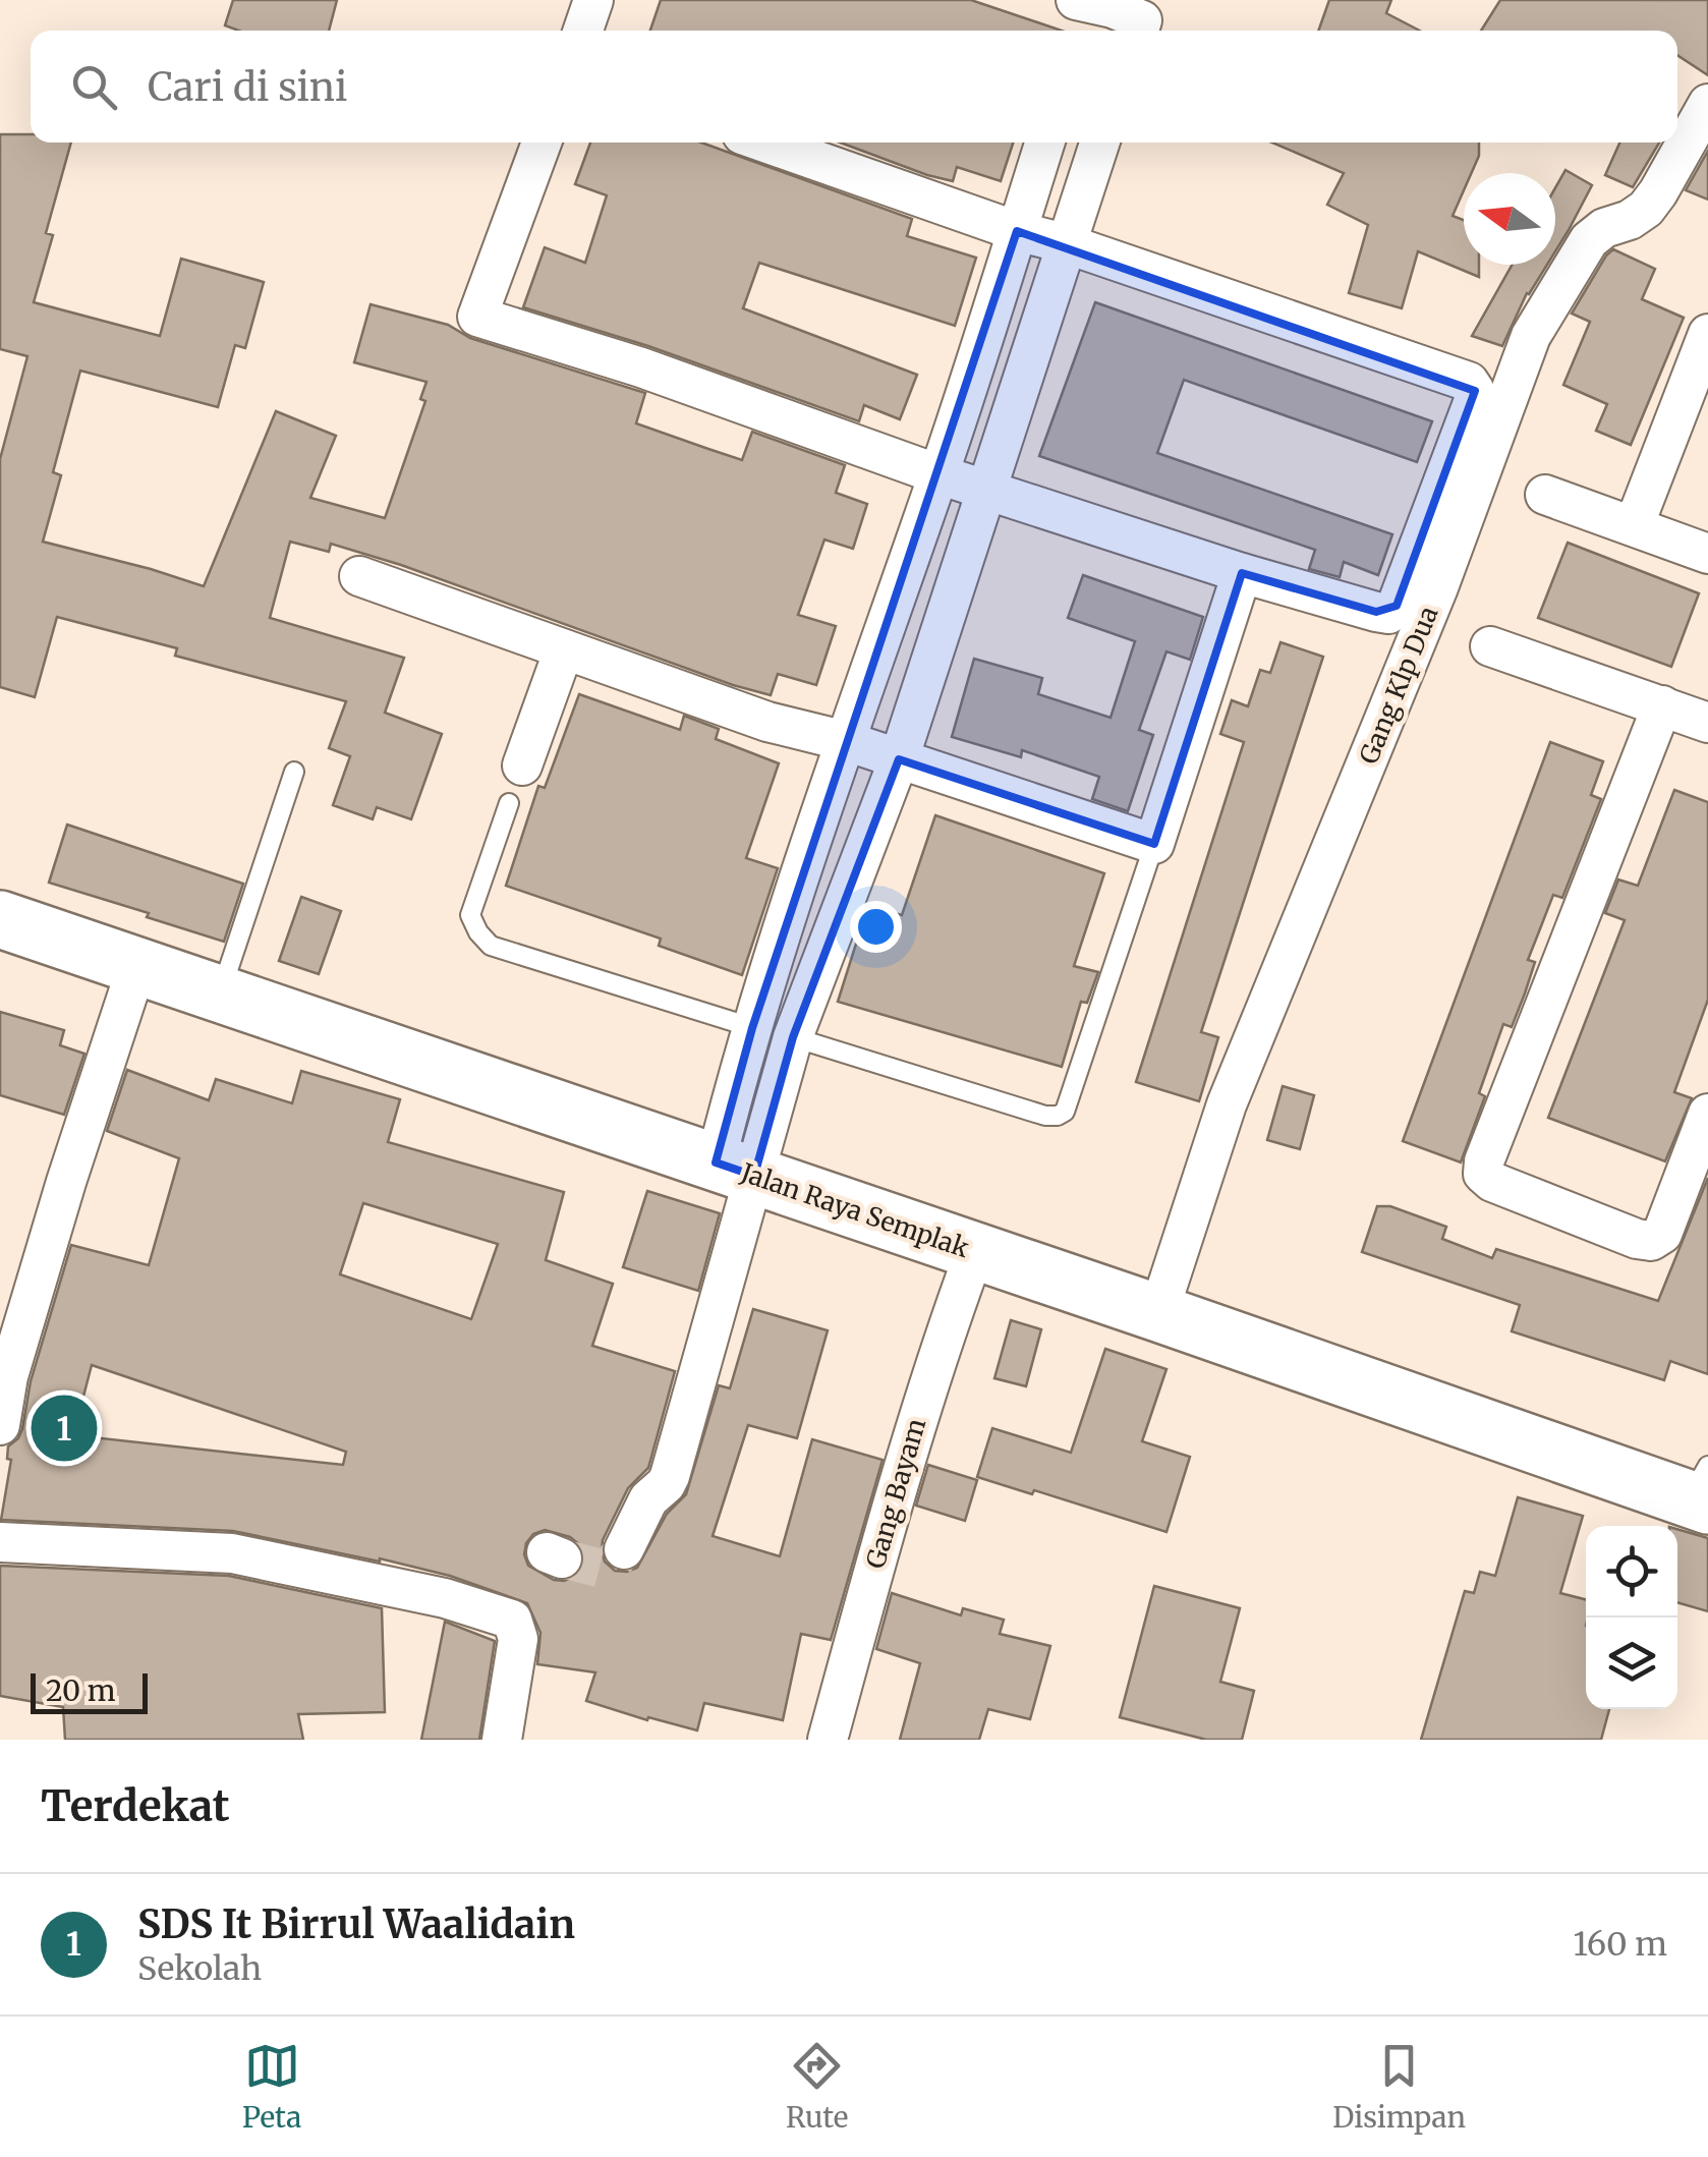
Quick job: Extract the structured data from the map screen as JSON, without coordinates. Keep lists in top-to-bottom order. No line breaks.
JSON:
{"streets":{"main road":["Jalan Raya Semplak"],"street":["Gang Klp Dua","Gang Bayam"]},"crossings":[["Gang Klp Dua","Jalan Raya Semplak"],["Jalan Raya Semplak","Gang Bayam"]],"scale_bar":"20 m","north":"left","page":{"search":"Cari di sini","pins":"1","scale":"20 m","heading":"Terdekat","list":[{"mark":"1","name":"SDS It Birrul Waalidain","note":"Sekolah","value":"160 m"}],"nav":["Peta","Rute","Disimpan"]}}
